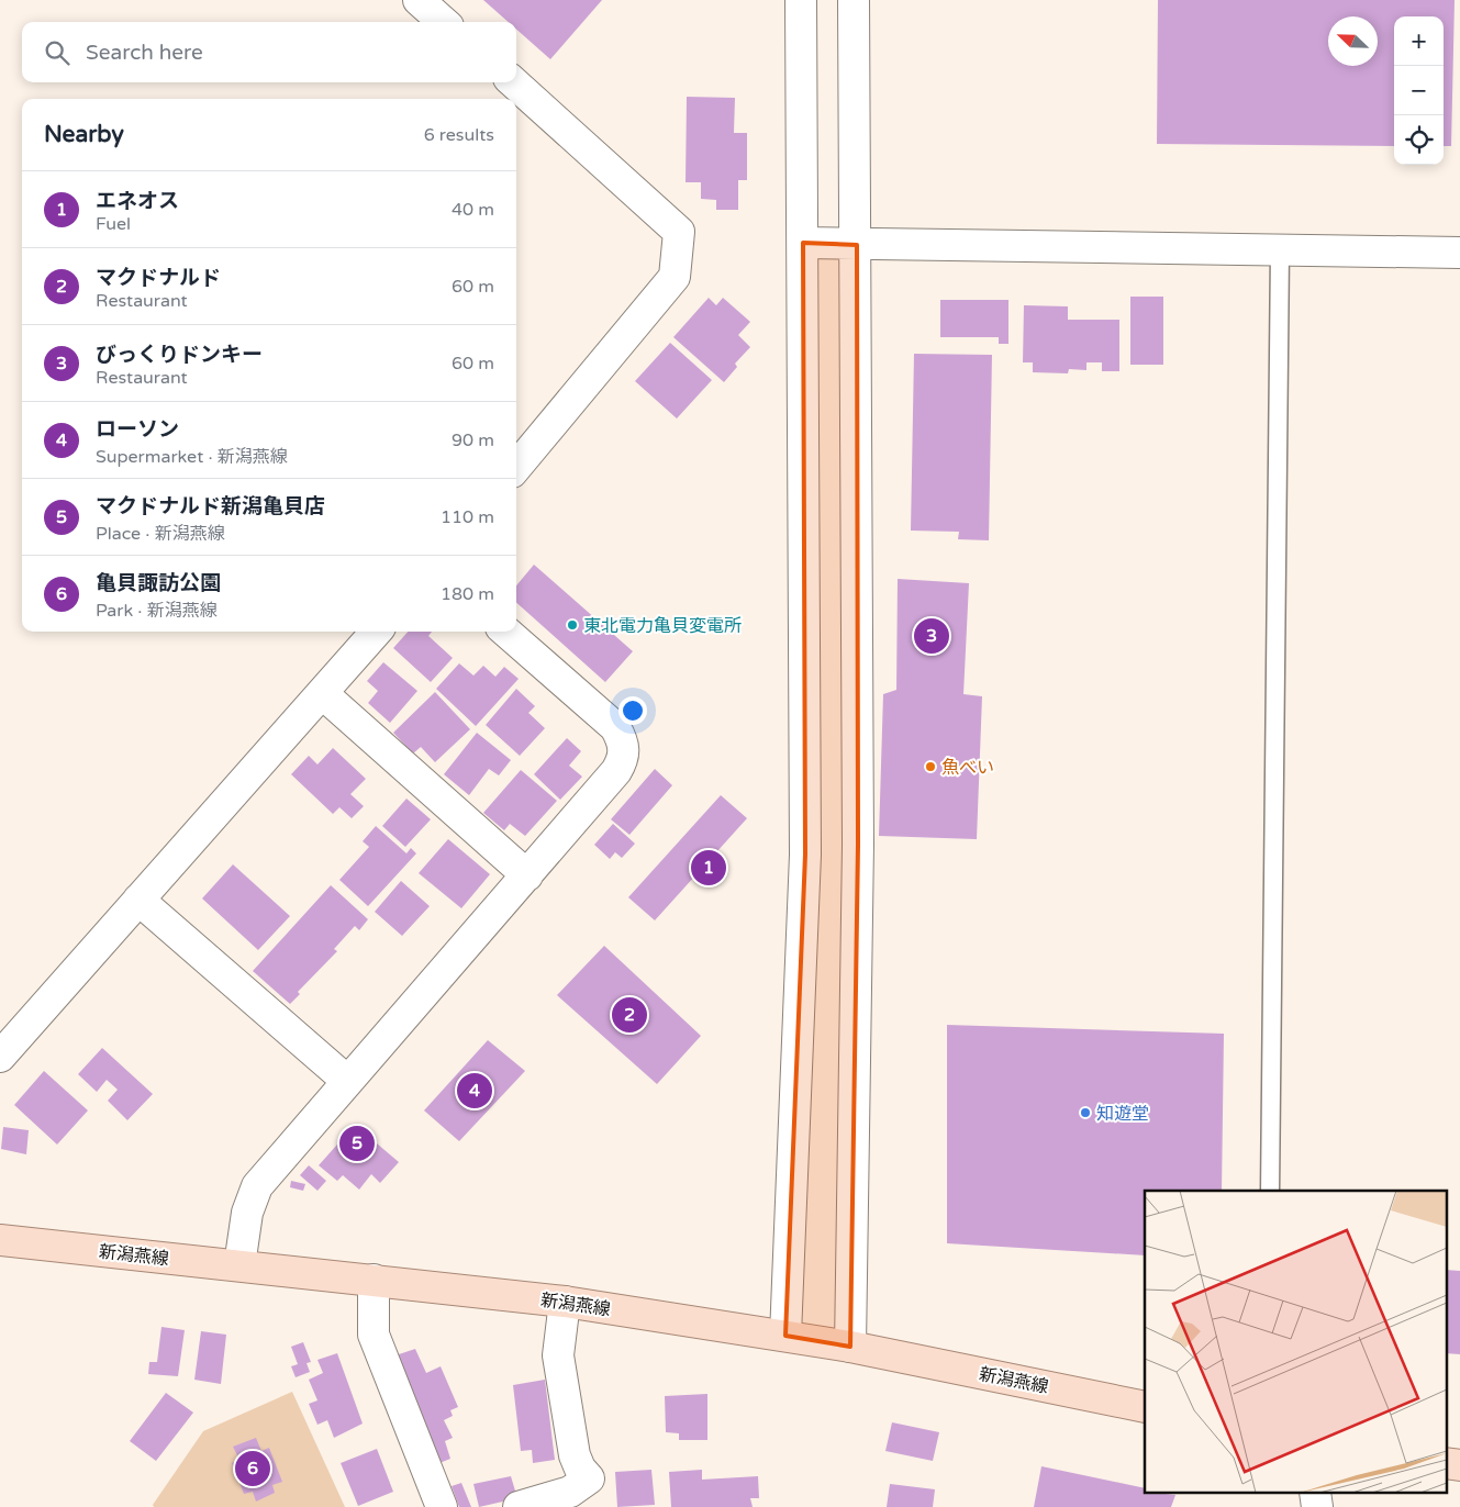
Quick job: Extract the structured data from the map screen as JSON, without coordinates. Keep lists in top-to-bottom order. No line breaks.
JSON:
{"streets":{"main road":["新潟燕線"]},"places":["東北電力亀貝変電所","魚べい","知遊堂"],"north":"top left","page":{"map_buttons":["+","−"],"search":"Search here","heading":["Nearby","6 results"],"list":[{"mark":"1","name":"エネオス","note":"Fuel","value":"40 m"},{"mark":"2","name":"マクドナルド","note":"Restaurant","value":"60 m"},{"mark":"3","name":"びっくりドンキー","note":"Restaurant","value":"60 m"},{"mark":"4","name":"ローソン","note":"Supermarket · 新潟燕線","value":"90 m"},{"mark":"5","name":"マクドナルド新潟亀貝店","note":"Place · 新潟燕線","value":"110 m"},{"mark":"6","name":"亀貝諏訪公園","note":"Park · 新潟燕線","value":"180 m"}],"pins":["3","1","2","4","5","6"]}}
